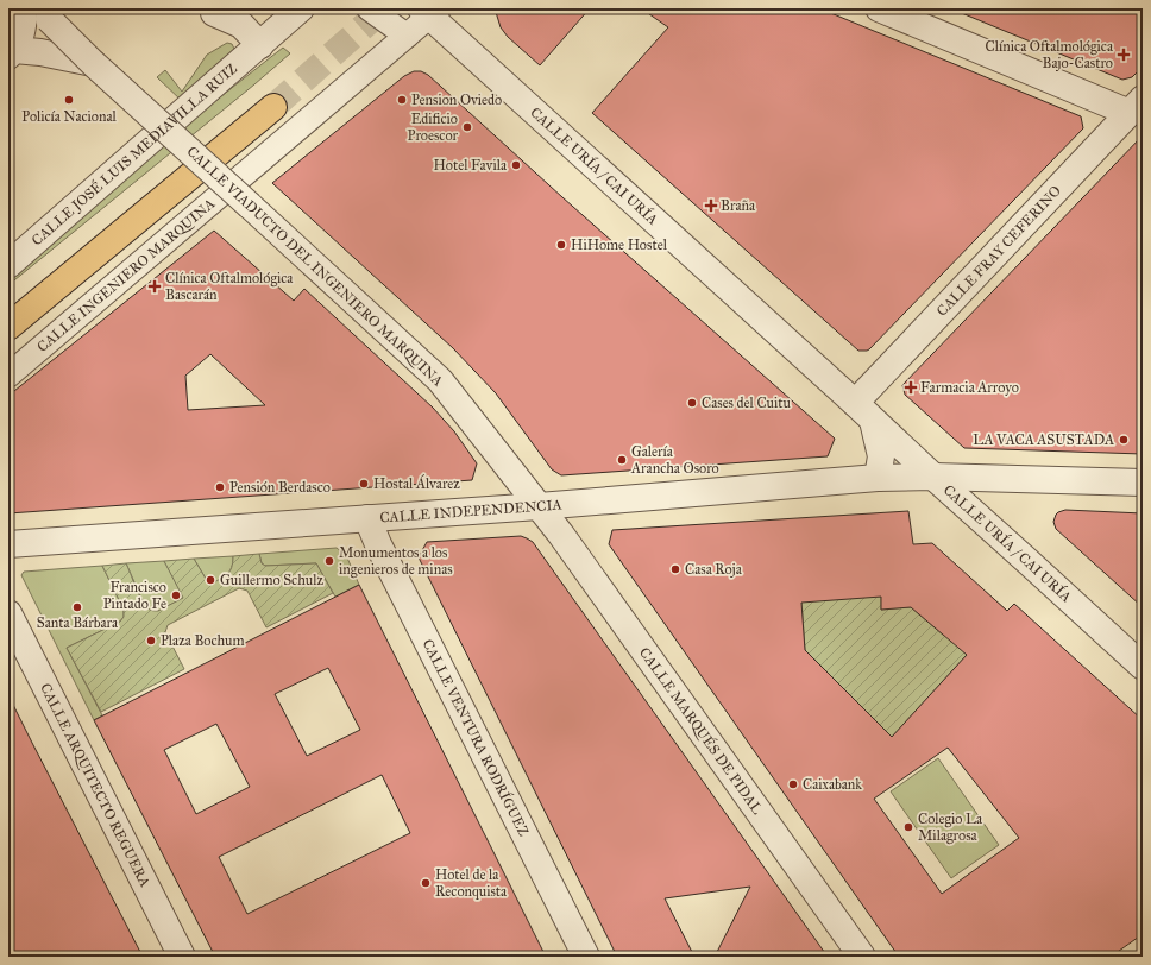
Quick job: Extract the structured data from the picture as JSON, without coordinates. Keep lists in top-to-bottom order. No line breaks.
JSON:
{"streets":{"street":["CALLE JOSÉ LUIS MEDIAVILLA RUIZ","CALLE URÍA / CAI URÍA","CALLE FRAY CEFERINO","CALLE VIADUCTO DEL INGENIERO MARQUINA","CALLE INGENIERO MARQUINA","CALLE INDEPENDENCIA","CALLE MARQUÉS DE PIDAL","CALLE VENTURA RODRÍGUEZ","CALLE ARQUITECTO REGUERA"]},"crossings":[["CALLE URÍA / CAI URÍA","CALLE FRAY CEFERINO"],["CALLE URÍA / CAI URÍA","CALLE INGENIERO MARQUINA"],["CALLE URÍA / CAI URÍA","CALLE INDEPENDENCIA"],["CALLE VIADUCTO DEL INGENIERO MARQUINA","CALLE INDEPENDENCIA"],["CALLE VIADUCTO DEL INGENIERO MARQUINA","CALLE MARQUÉS DE PIDAL"],["CALLE INDEPENDENCIA","CALLE MARQUÉS DE PIDAL"],["CALLE INDEPENDENCIA","CALLE VENTURA RODRÍGUEZ"]],"places":{"health":["Clínica Oftalmológica Bajo-Castro","Braña","Clínica Oftalmológica Bascarán","Farmacia Arroyo"],"other":["Policía Nacional","Pension Oviedo","Edificio Proescor","Hotel Favila","HiHome Hostel","Cases del Cuitu","LA VACA ASUSTADA","Galería Arancha Osoro","Hostal Álvarez","Pensión Berdasco","Monumentos a los ingenieros de minas","Casa Roja","Guillermo Schulz","Francisco Pintado Fe","Santa Bárbara","Plaza Bochum","Caixabank","Colegio La Milagrosa","Hotel de la Reconquista"]}}
